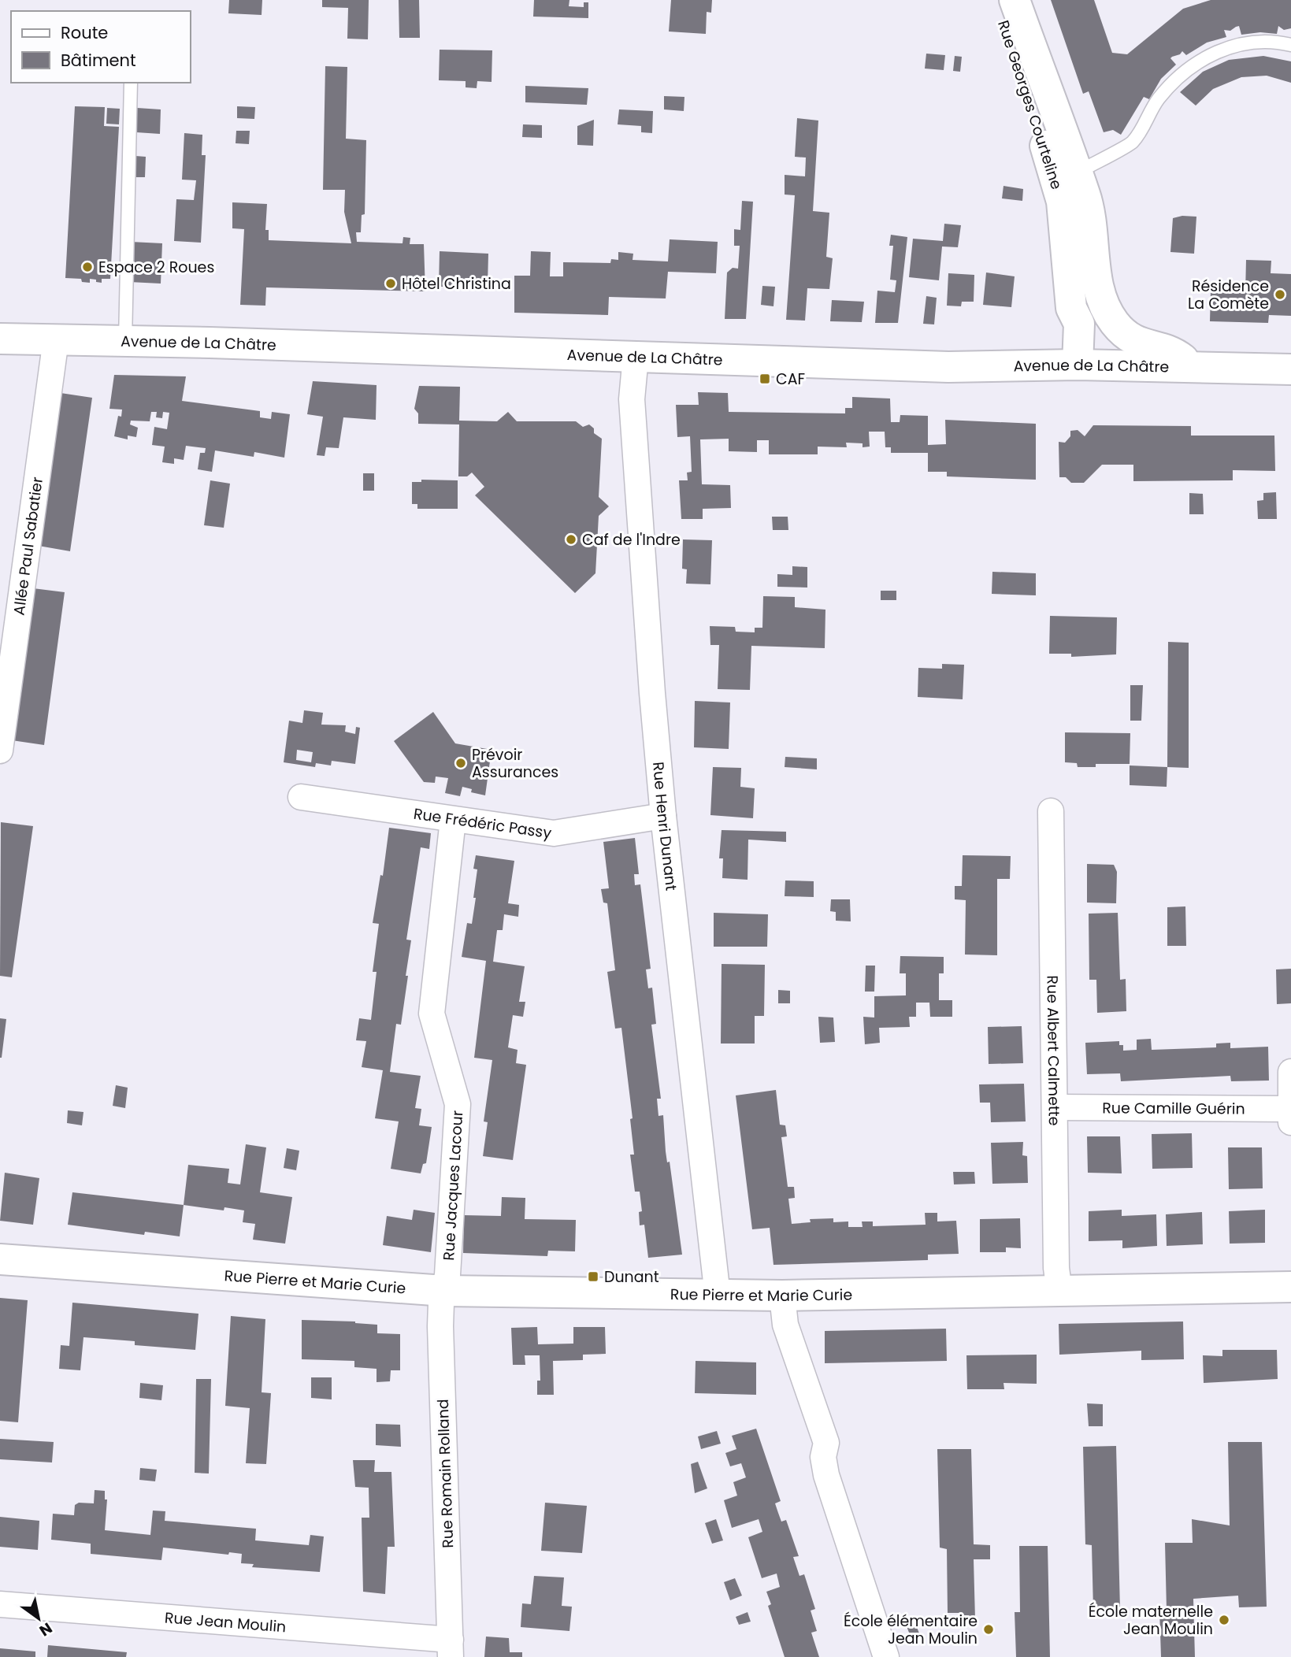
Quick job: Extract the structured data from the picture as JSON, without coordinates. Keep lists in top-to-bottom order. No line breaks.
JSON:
{"streets":{"street":["Rue Georges Courteline","Avenue de La Châtre","Allée Paul Sabatier","Rue Frédéric Passy","Rue Henri Dunant","Rue Albert Calmette","Rue Camille Guérin","Rue Jacques Lacour","Rue Pierre et Marie Curie","Rue Romain Rolland","Rue Jean Moulin"]},"crossings":[["Rue Georges Courteline","Avenue de La Châtre"],["Avenue de La Châtre","Allée Paul Sabatier"],["Avenue de La Châtre","Rue Henri Dunant"],["Rue Frédéric Passy","Rue Henri Dunant"],["Rue Frédéric Passy","Rue Jacques Lacour"],["Rue Henri Dunant","Rue Pierre et Marie Curie"],["Rue Albert Calmette","Rue Camille Guérin"],["Rue Albert Calmette","Rue Pierre et Marie Curie"],["Rue Jacques Lacour","Rue Pierre et Marie Curie"],["Rue Jacques Lacour","Rue Romain Rolland"],["Rue Pierre et Marie Curie","Rue Romain Rolland"],["Rue Romain Rolland","Rue Jean Moulin"]],"places":{"other":["Espace 2 Roues","Hôtel Christina","Résidence La Comète","Caf de l'Indre","Prévoir Assurances","École maternelle Jean Moulin","École élémentaire Jean Moulin"],"transit":["CAF","Dunant"]},"legend":["Route","Bâtiment"],"north":"bottom right"}
